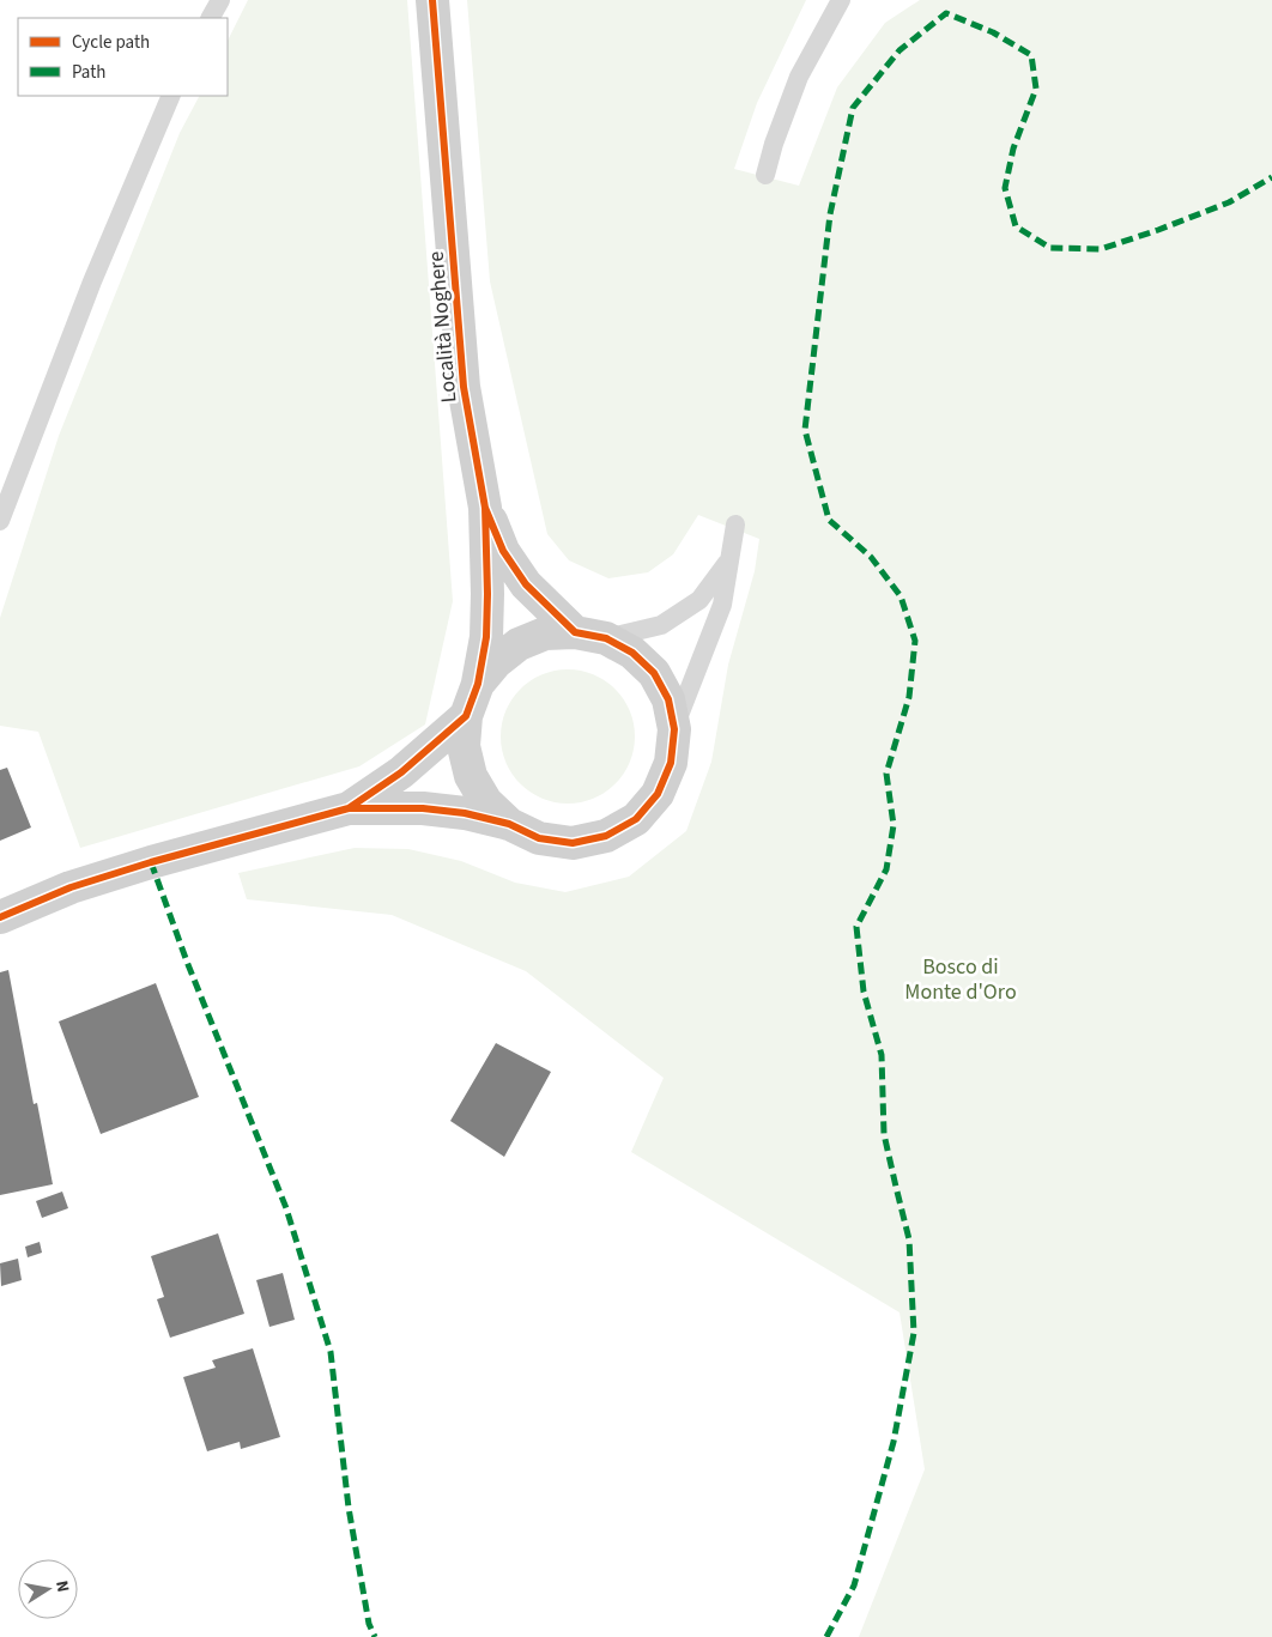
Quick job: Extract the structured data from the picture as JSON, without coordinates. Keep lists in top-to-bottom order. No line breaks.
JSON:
{"streets":{"main road":["Località Noghere"]},"parks":["Bosco di Monte d'Oro"],"legend":["Cycle path","Path"],"north":"right"}
